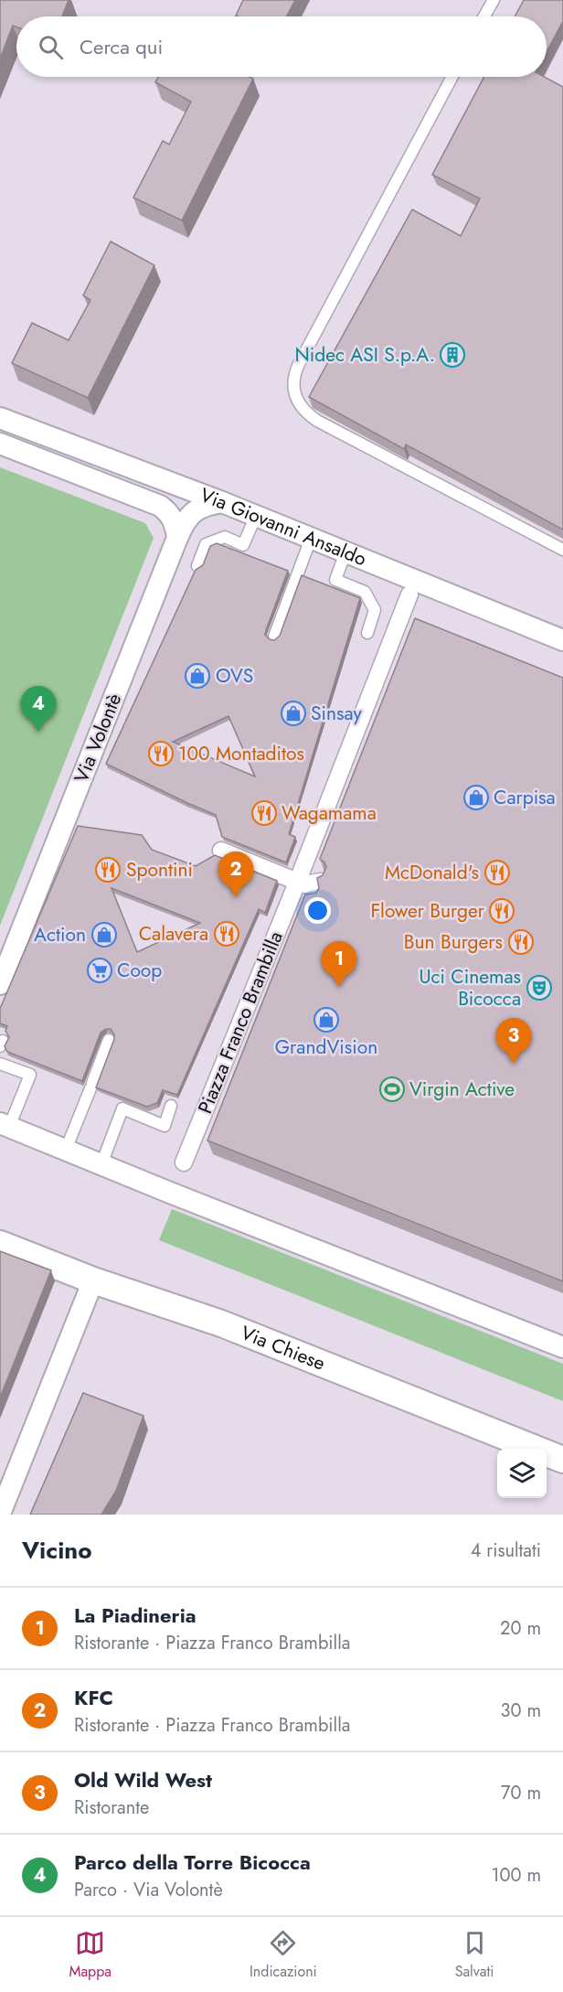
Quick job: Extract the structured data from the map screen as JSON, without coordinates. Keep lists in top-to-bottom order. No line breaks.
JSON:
{"streets":{"street":["Via Giovanni Ansaldo","Via Volontè","Piazza Franco Brambilla","Via Chiese"]},"crossings":[["Via Giovanni Ansaldo","Via Volontè"]],"places":{"building":["Nidec ASI S.p.A."],"shop":["OVS","Sinsay","Carpisa","Action","GrandVision"],"restaurant":["100 Montaditos","Wagamama","Spontini","McDonald's","Flower Burger","Calavera","Bun Burgers"],"supermarket":["Coop"],"theatre":["Uci Cinemas Bicocca"],"sports":["Virgin Active"]},"page":{"search":"Cerca qui","pins":["4","2","1","3"],"heading":["Vicino","4 risultati"],"list":[{"mark":"1","name":"La Piadineria","note":"Ristorante · Piazza Franco Brambilla","value":"20 m"},{"mark":"2","name":"KFC","note":"Ristorante · Piazza Franco Brambilla","value":"30 m"},{"mark":"3","name":"Old Wild West","note":"Ristorante","value":"70 m"},{"mark":"4","name":"Parco della Torre Bicocca","note":"Parco · Via Volontè","value":"100 m"}],"nav":["Mappa","Indicazioni","Salvati"]}}
